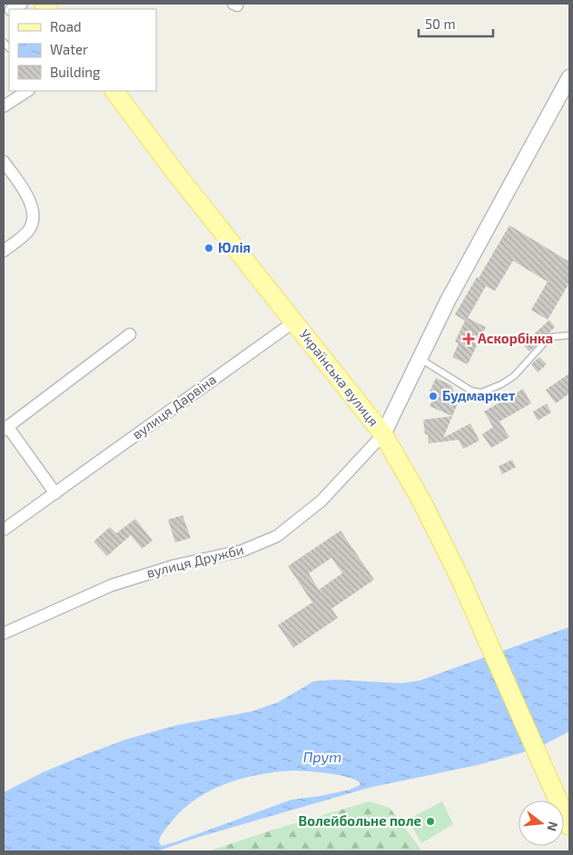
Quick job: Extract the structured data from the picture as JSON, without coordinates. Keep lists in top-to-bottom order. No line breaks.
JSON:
{"streets":{"main road":["Українська вулиця"],"street":["вулиця Дарвіна","вулиця Дружби"]},"crossings":[["Українська вулиця","вулиця Дарвіна"],["Українська вулиця","вулиця Дружби"]],"water":["Прут"],"places":{"other":["Юлія","Будмаркет","Волейбольне поле"],"health":["Аскорбінка"]},"legend":["Road","Water","Building"],"scale_bar":"50 m","north":"right"}
